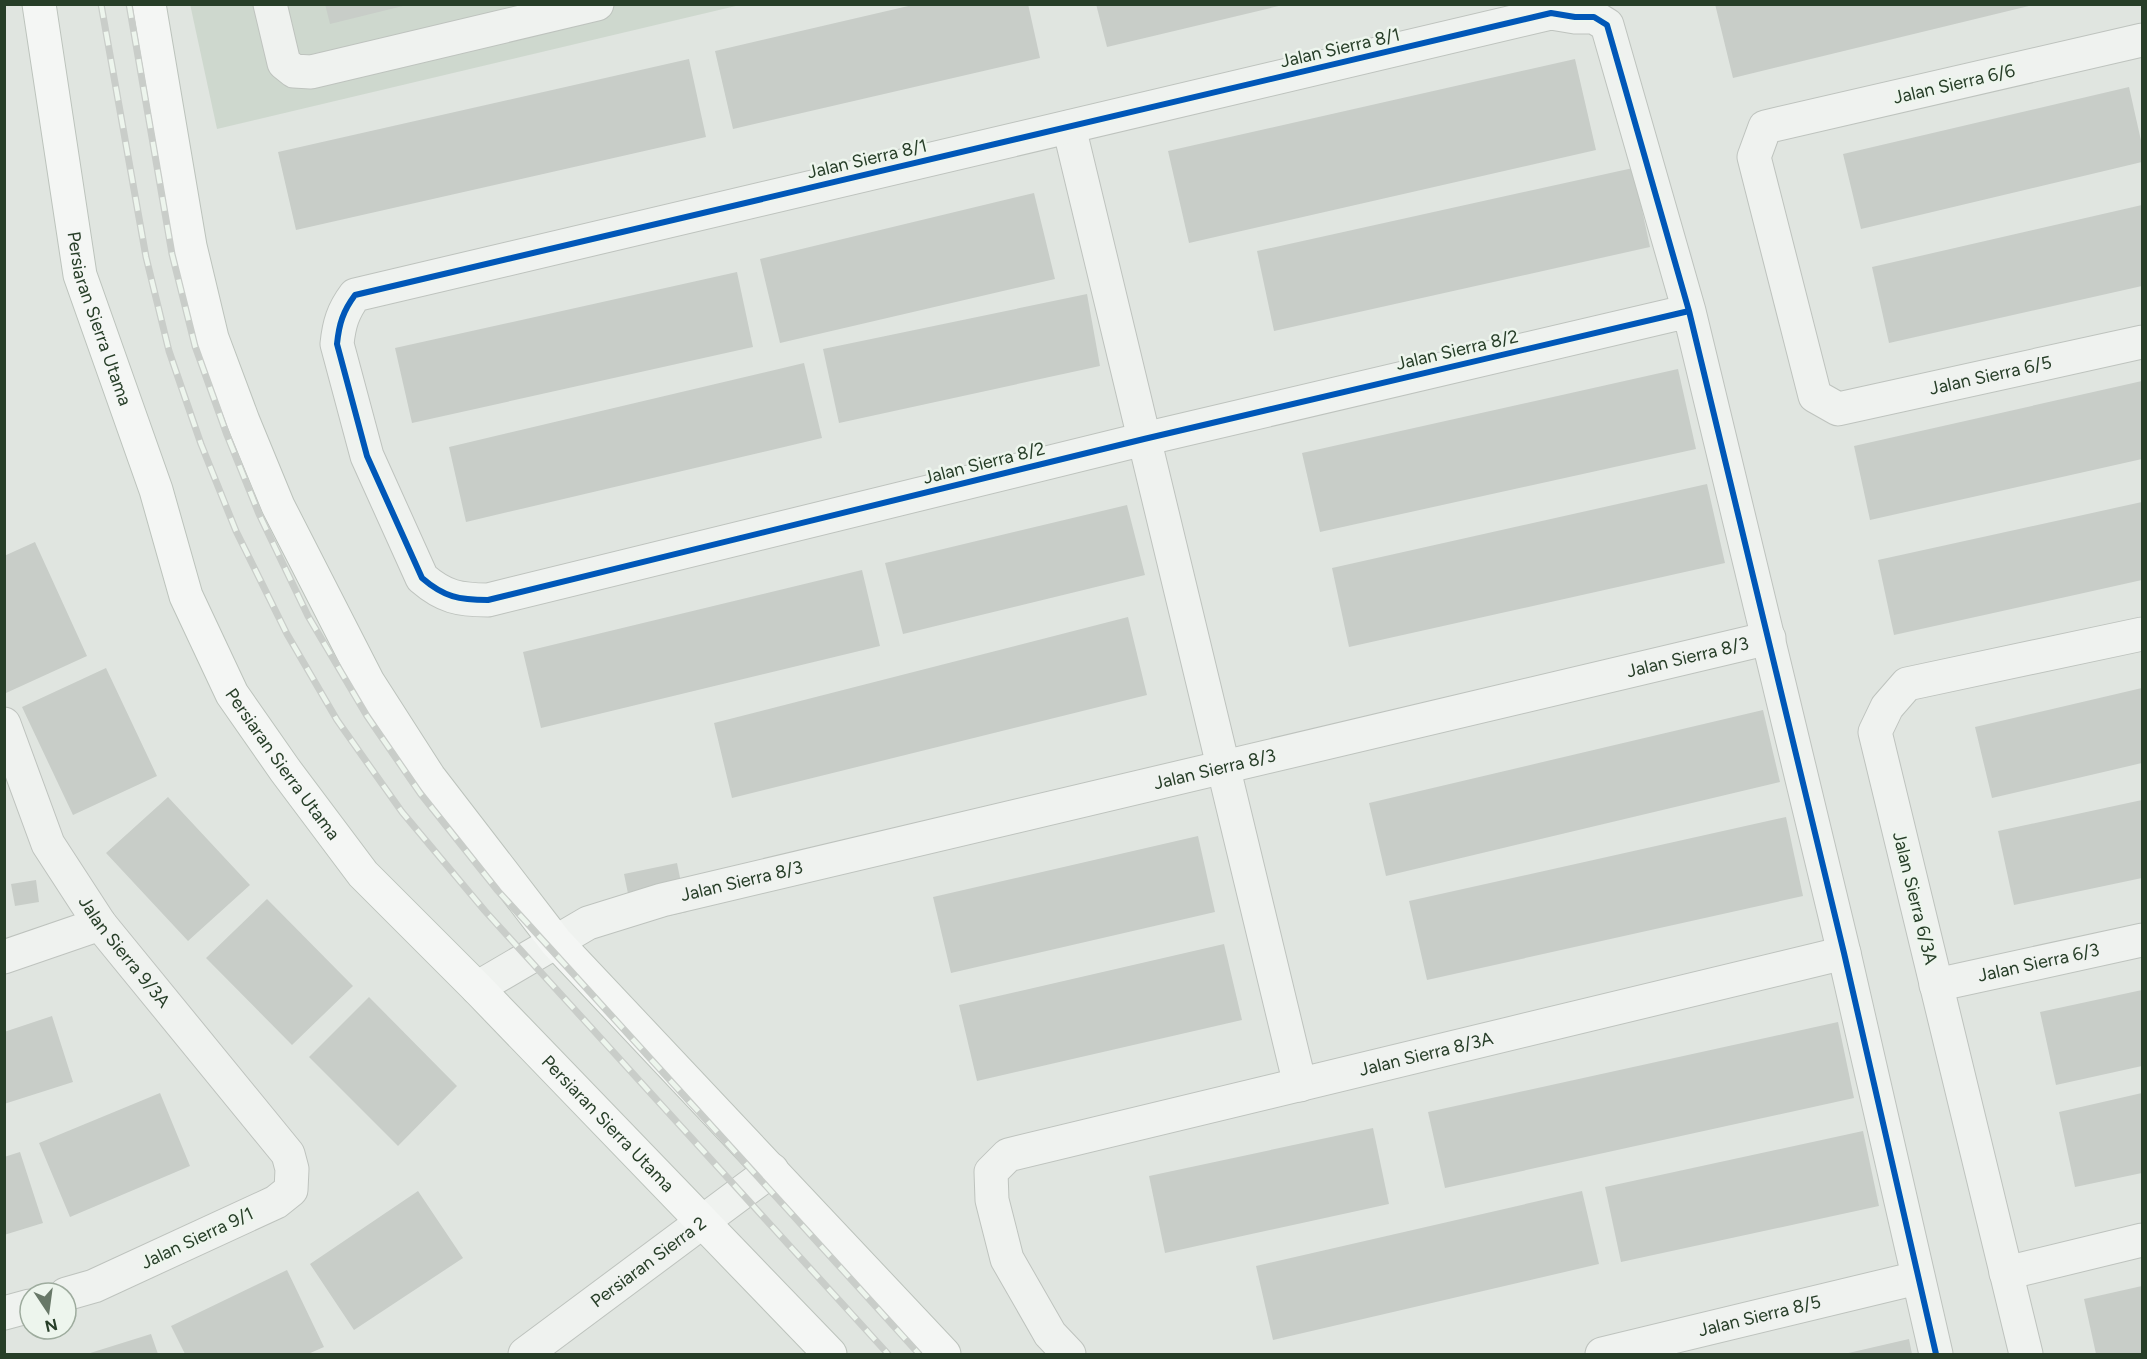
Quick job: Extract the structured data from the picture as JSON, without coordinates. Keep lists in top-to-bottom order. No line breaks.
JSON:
{"streets":{"main road":["Persiaran Sierra Utama"],"street":["Jalan Sierra 8/1","Jalan Sierra 6/6","Jalan Sierra 8/2","Jalan Sierra 6/5","Jalan Sierra 8/3","Jalan Sierra 6/3A","Jalan Sierra 9/3A","Jalan Sierra 6/3","Jalan Sierra 8/3A","Jalan Sierra 9/1","Persiaran Sierra 2","Jalan Sierra 8/5"]},"crossings":[["Jalan Sierra 8/1","Jalan Sierra 8/2"],["Jalan Sierra 6/6","Jalan Sierra 6/5"],["Persiaran Sierra Utama","Jalan Sierra 8/3"],["Persiaran Sierra Utama","Persiaran Sierra 2"],["Jalan Sierra 6/3A","Jalan Sierra 6/3"],["Jalan Sierra 9/3A","Jalan Sierra 9/1"]],"north":"bottom"}
